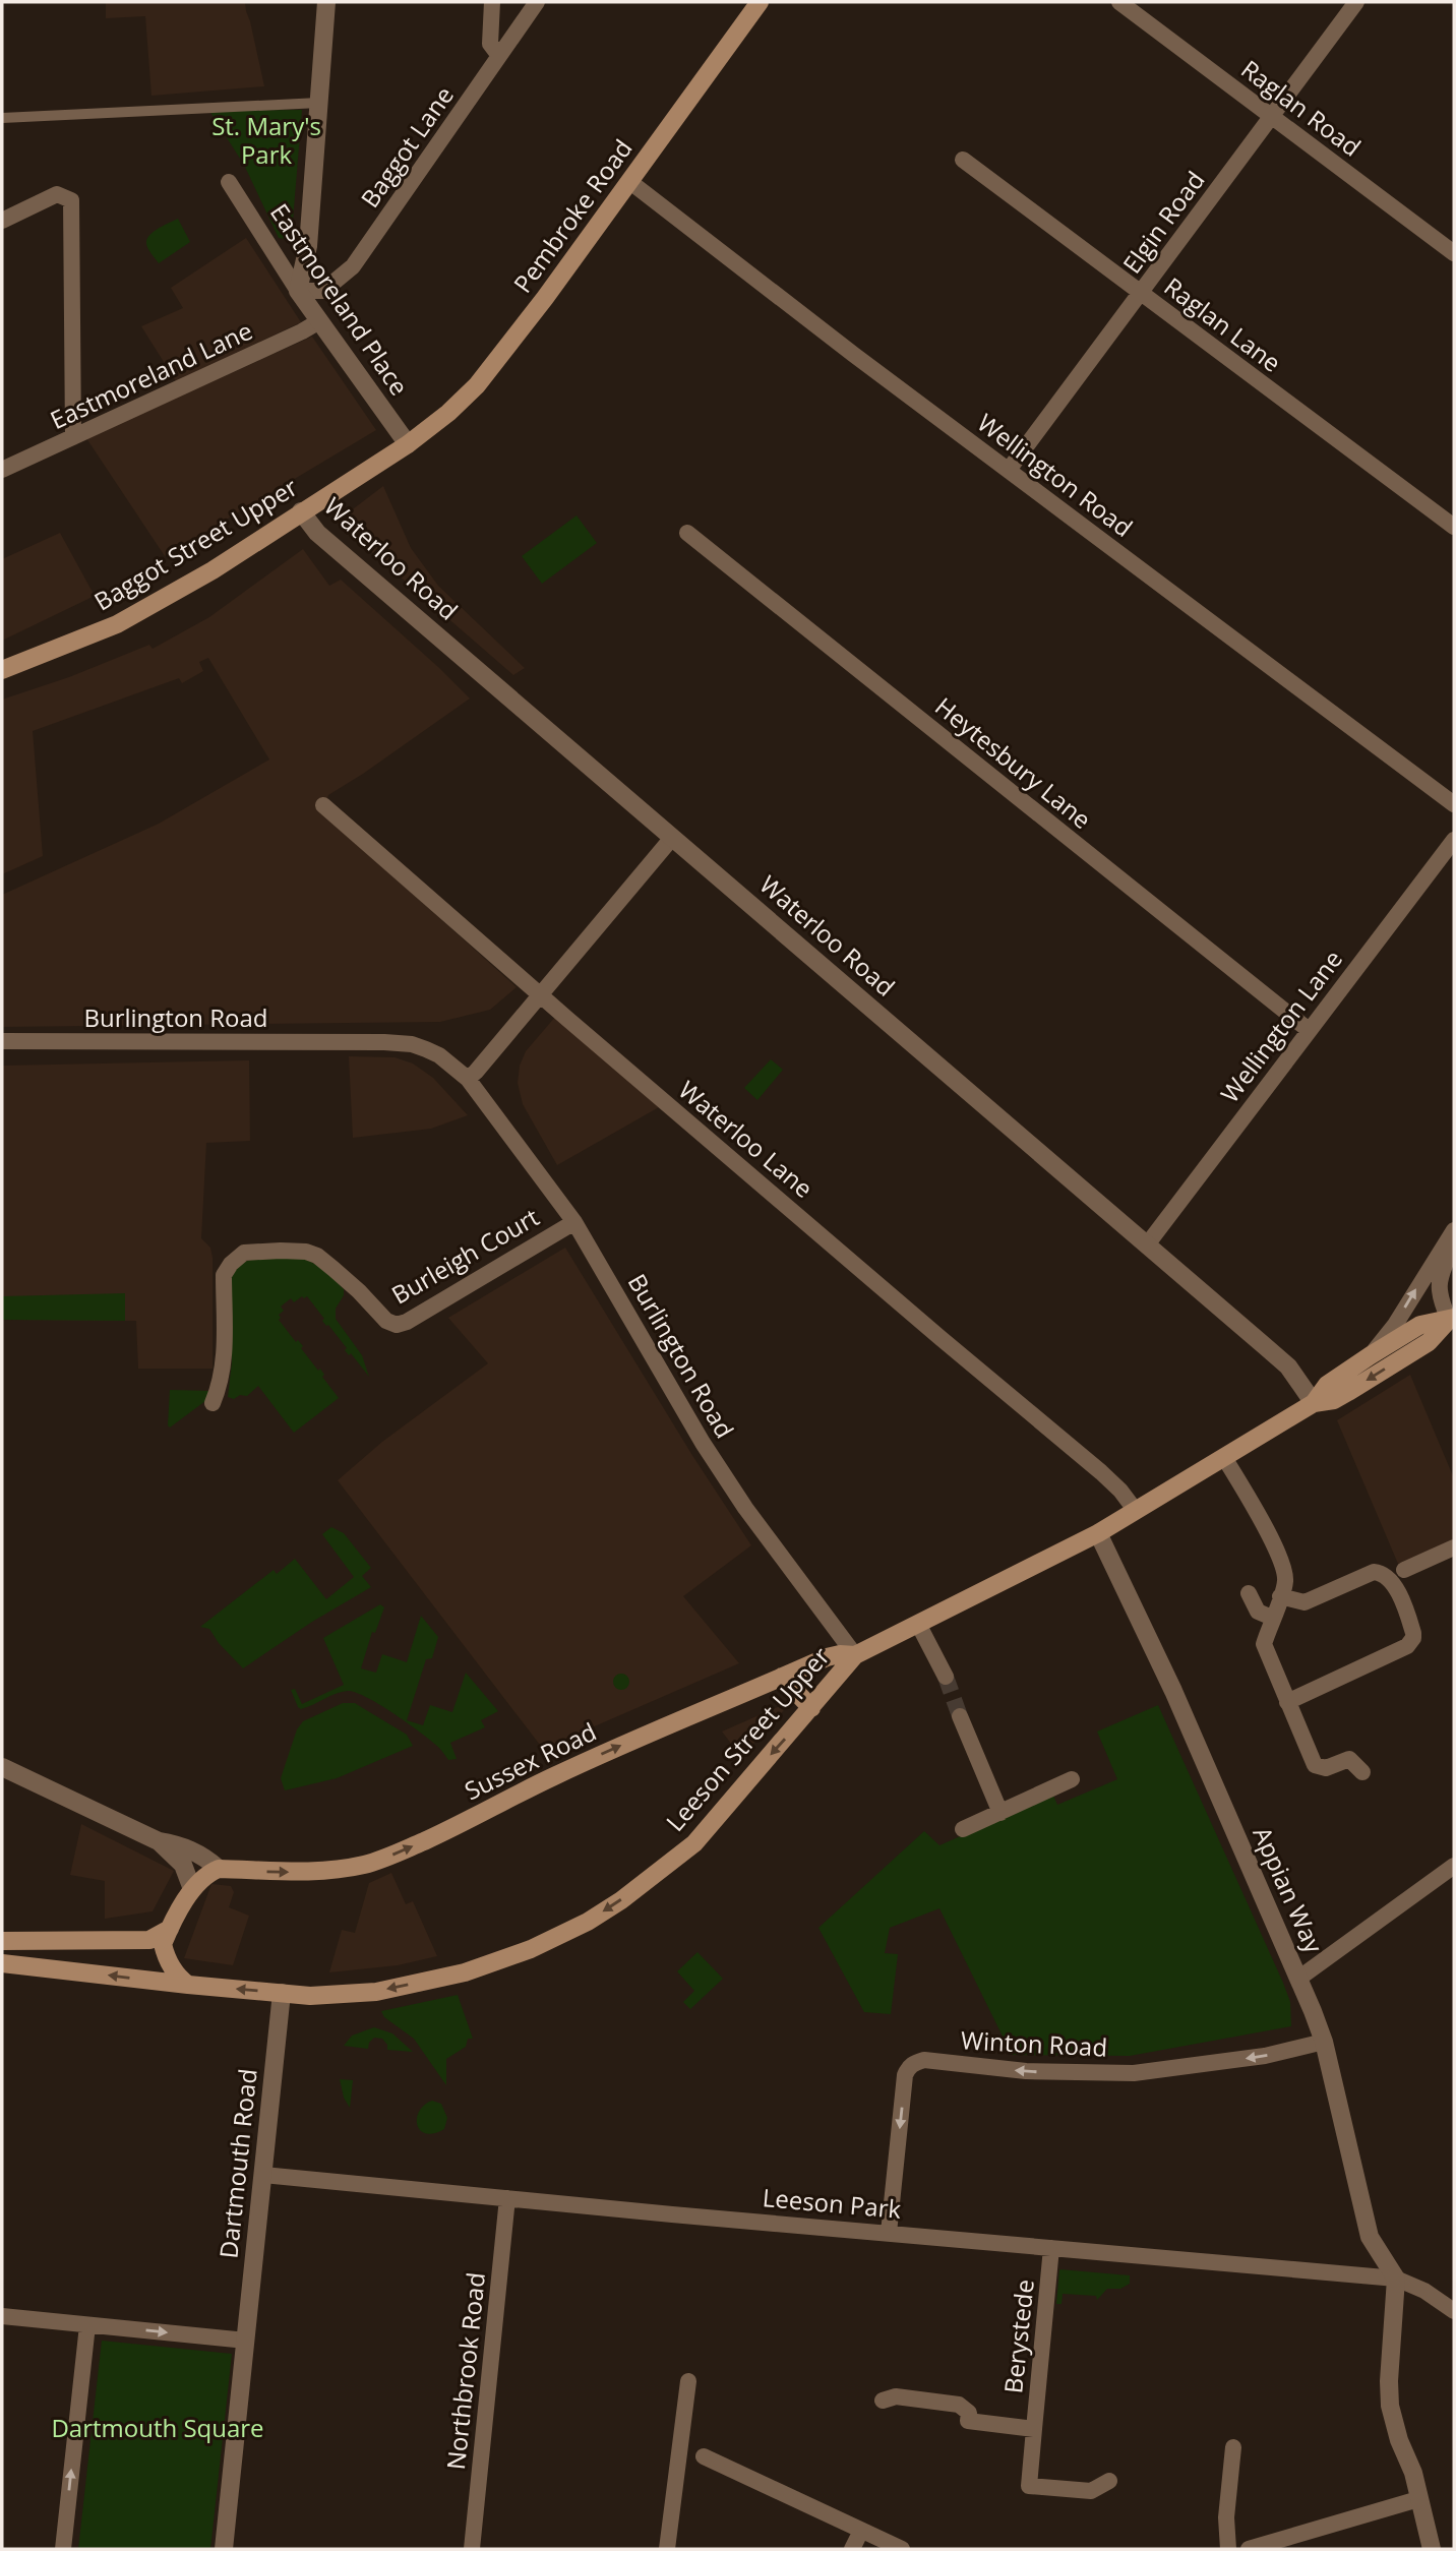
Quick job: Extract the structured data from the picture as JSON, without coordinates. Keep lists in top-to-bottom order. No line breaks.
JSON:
{"streets":{"main road":["Pembroke Road","Baggot Street Upper","Leeson Street Upper","Sussex Road"],"street":["Raglan Road","Baggot Lane","Elgin Road","Eastmoreland Place","Raglan Lane","Eastmoreland Lane","Wellington Road","Waterloo Road","Heytesbury Lane","Burlington Road","Wellington Lane","Waterloo Lane","Burleigh Court","Appian Way","Winton Road","Dartmouth Road","Leeson Park","Berystede","Northbrook Road"]},"crossings":[["Raglan Road","Elgin Road"],["Baggot Lane","Eastmoreland Place"],["Pembroke Road","Eastmoreland Place"],["Pembroke Road","Wellington Road"],["Pembroke Road","Baggot Street Upper"],["Elgin Road","Raglan Lane"],["Elgin Road","Wellington Road"],["Eastmoreland Place","Eastmoreland Lane"],["Eastmoreland Place","Baggot Street Upper"],["Baggot Street Upper","Waterloo Road"],["Waterloo Road","Wellington Lane"],["Waterloo Road","Leeson Street Upper"],["Heytesbury Lane","Wellington Lane"],["Burlington Road","Burleigh Court"],["Burlington Road","Leeson Street Upper"],["Burlington Road","Sussex Road"],["Waterloo Lane","Leeson Street Upper"],["Leeson Street Upper","Sussex Road"],["Leeson Street Upper","Appian Way"],["Leeson Street Upper","Dartmouth Road"],["Appian Way","Winton Road"],["Appian Way","Leeson Park"],["Winton Road","Leeson Park"],["Dartmouth Road","Leeson Park"],["Leeson Park","Berystede"],["Leeson Park","Northbrook Road"]],"one_way":["Sussex Road","Winton Road"],"parks":["St. Mary's Park","Dartmouth Square"]}
